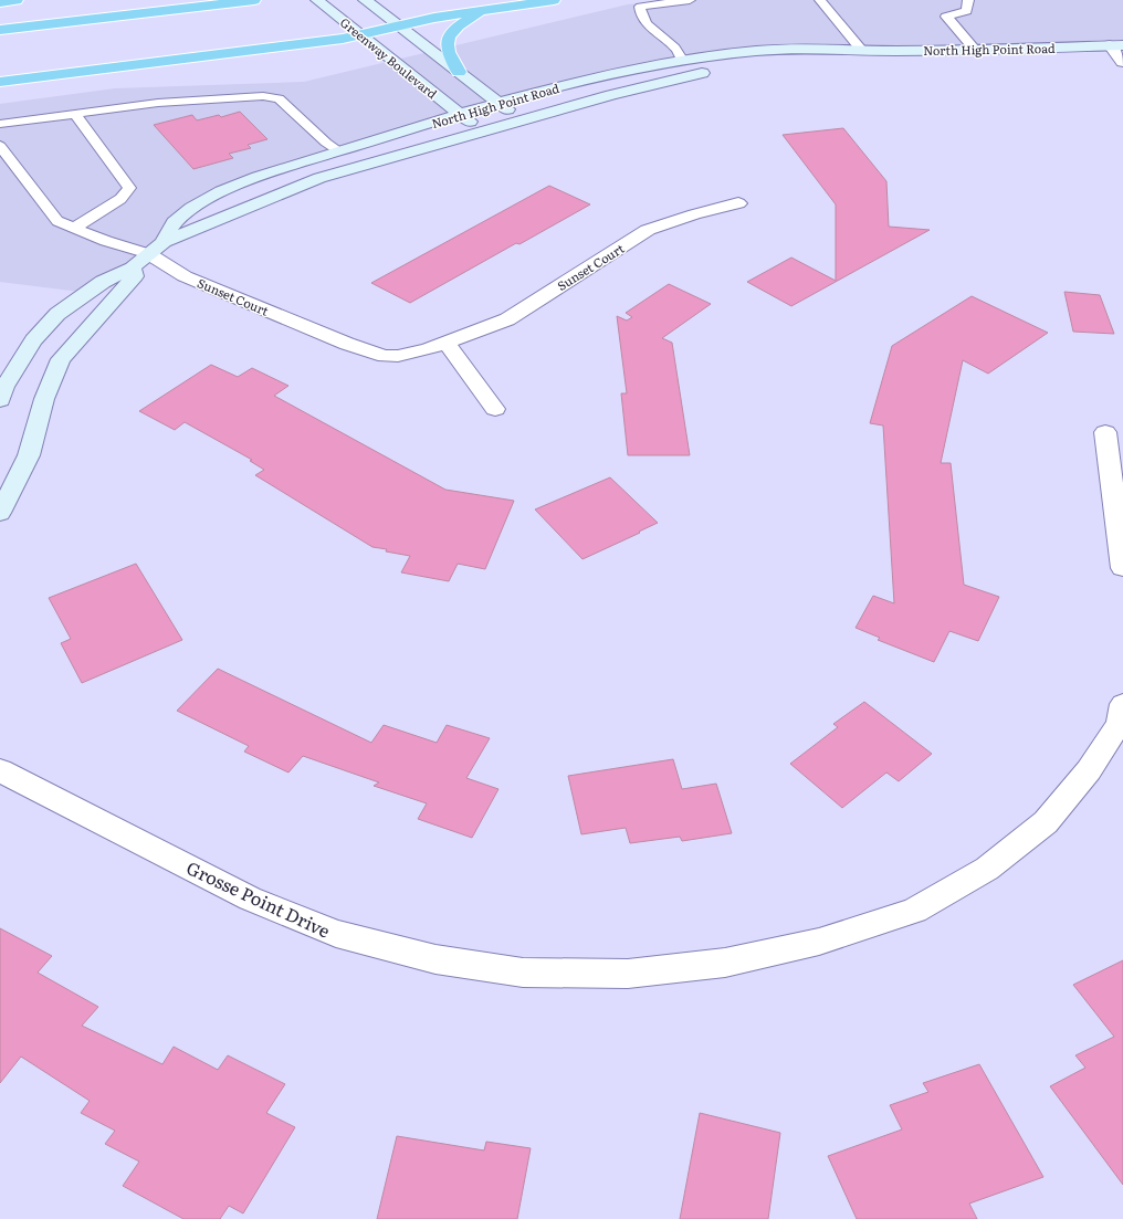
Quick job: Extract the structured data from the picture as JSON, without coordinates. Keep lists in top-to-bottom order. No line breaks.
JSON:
{"streets":{"street":["North High Point Road","Greenway Boulevard","Sunset Court","Grosse Point Drive"]},"crossings":[["North High Point Road","Greenway Boulevard"],["North High Point Road","Sunset Court"]]}
